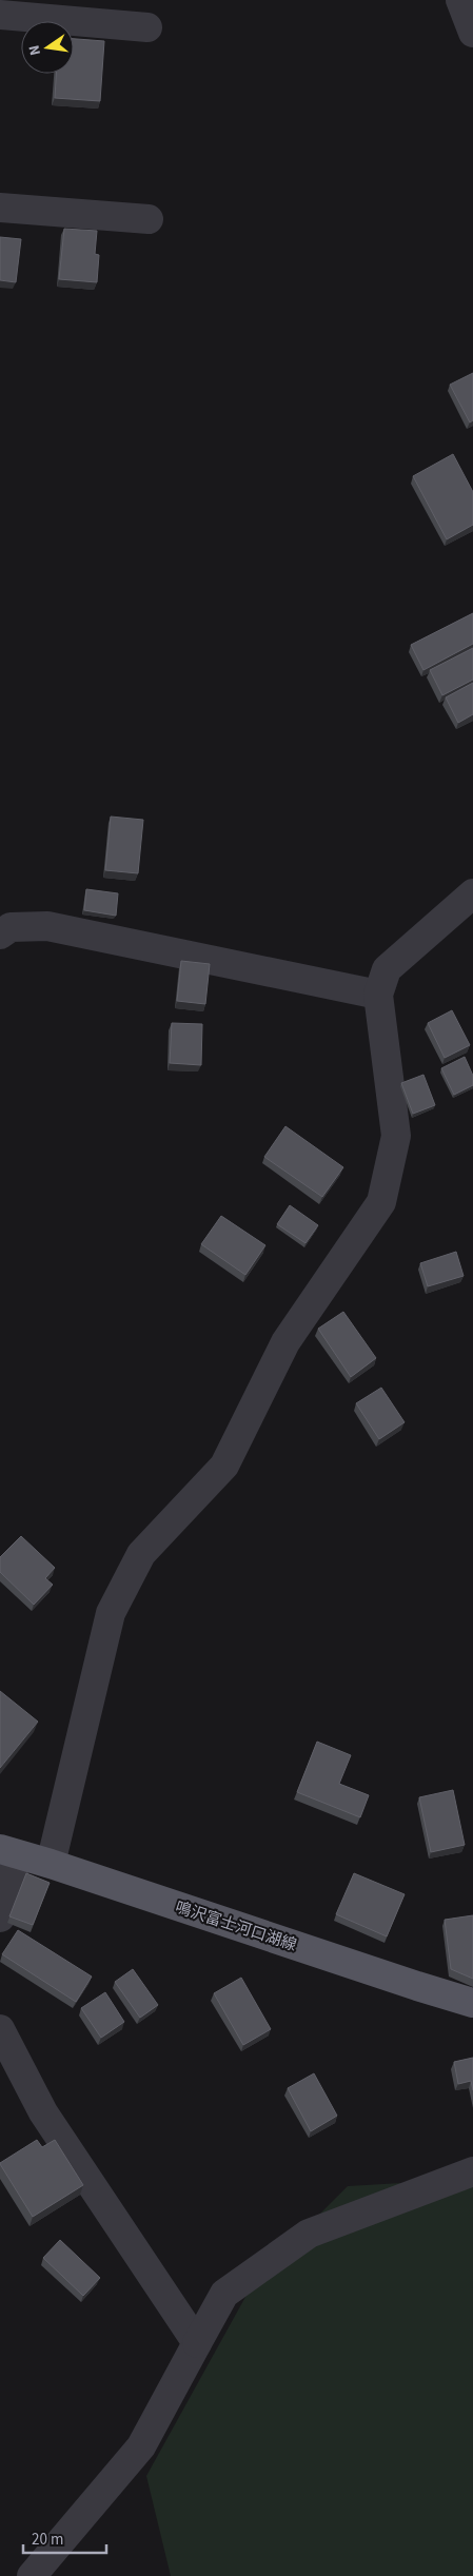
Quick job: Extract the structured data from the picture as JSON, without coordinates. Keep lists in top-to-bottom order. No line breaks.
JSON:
{"streets":{"main road":["鳴沢富士河口湖線"]},"scale_bar":"20 m","north":"left"}
